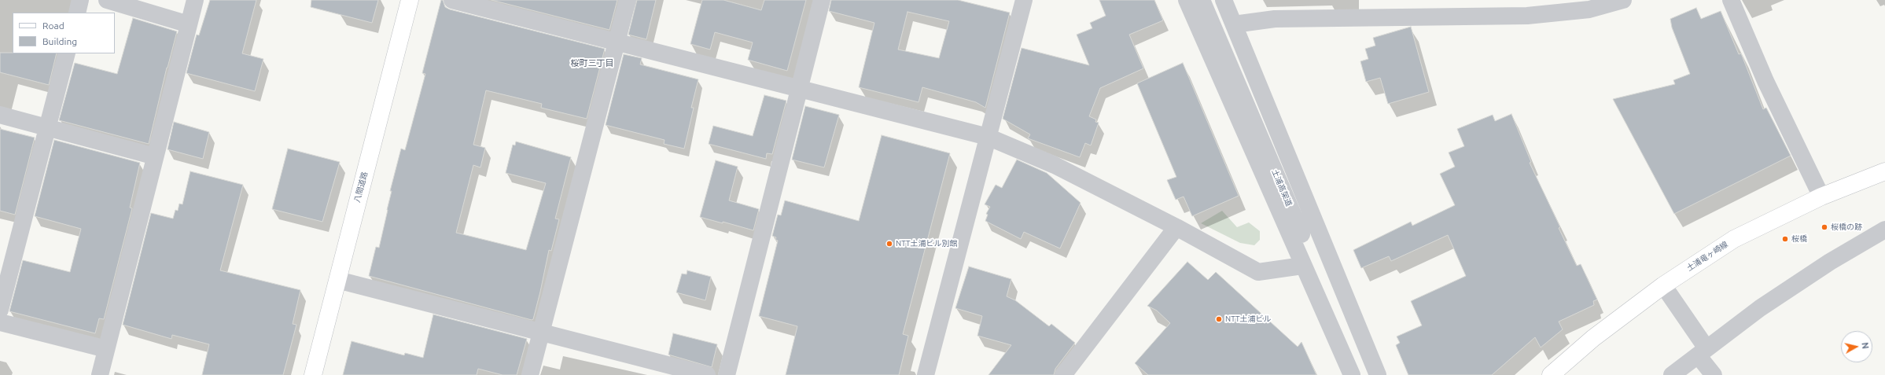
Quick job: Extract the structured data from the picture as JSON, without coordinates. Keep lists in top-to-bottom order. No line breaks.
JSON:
{"streets":{"main road":["八間道路","土浦竜ヶ崎線"],"street":["土浦高架道"]},"districts":["桜町三丁目"],"places":["桜橋の跡","桜橋","NTT土浦ビル別館","NTT土浦ビル"],"legend":["Road","Building"],"north":"right"}
